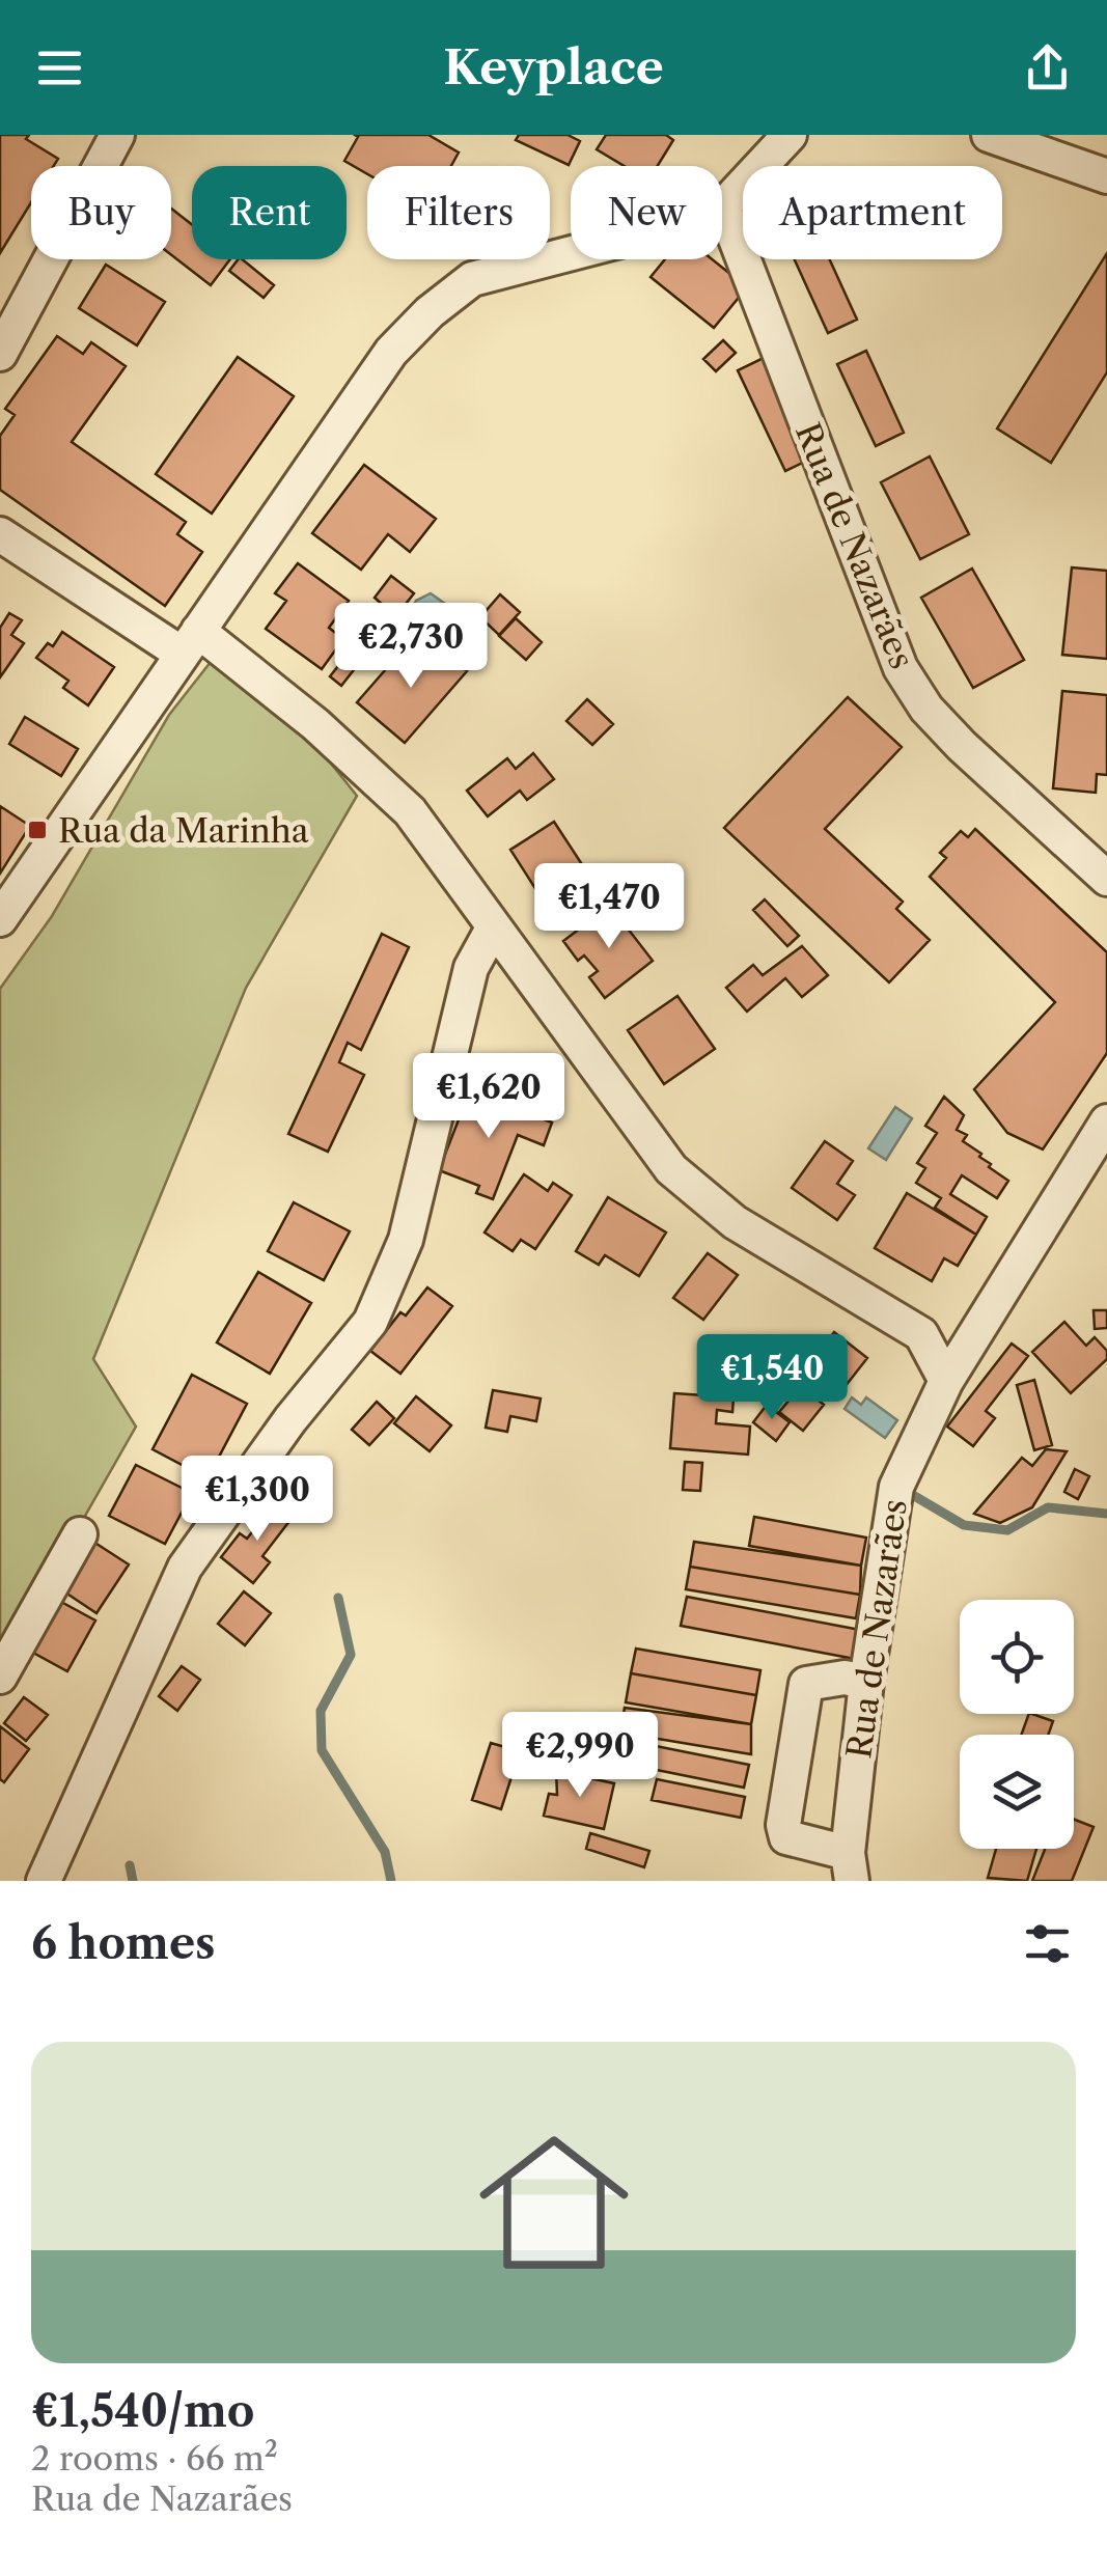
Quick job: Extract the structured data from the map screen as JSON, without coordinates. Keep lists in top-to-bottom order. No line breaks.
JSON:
{"streets":{"street":["Rua de Nazarães"]},"places":{"transit":["Rua da Marinha"]},"page":{"header":"Keyplace","chip":["Buy","Rent","Filters","New","Apartment"],"price":["€2,730","€1,470","€1,620","€1,540","€1,300","€2,990"],"heading":"6 homes","list":[{"name":"€1,540/mo","note":"2 rooms · 66 m² · Rua de Nazarães"}]}}
